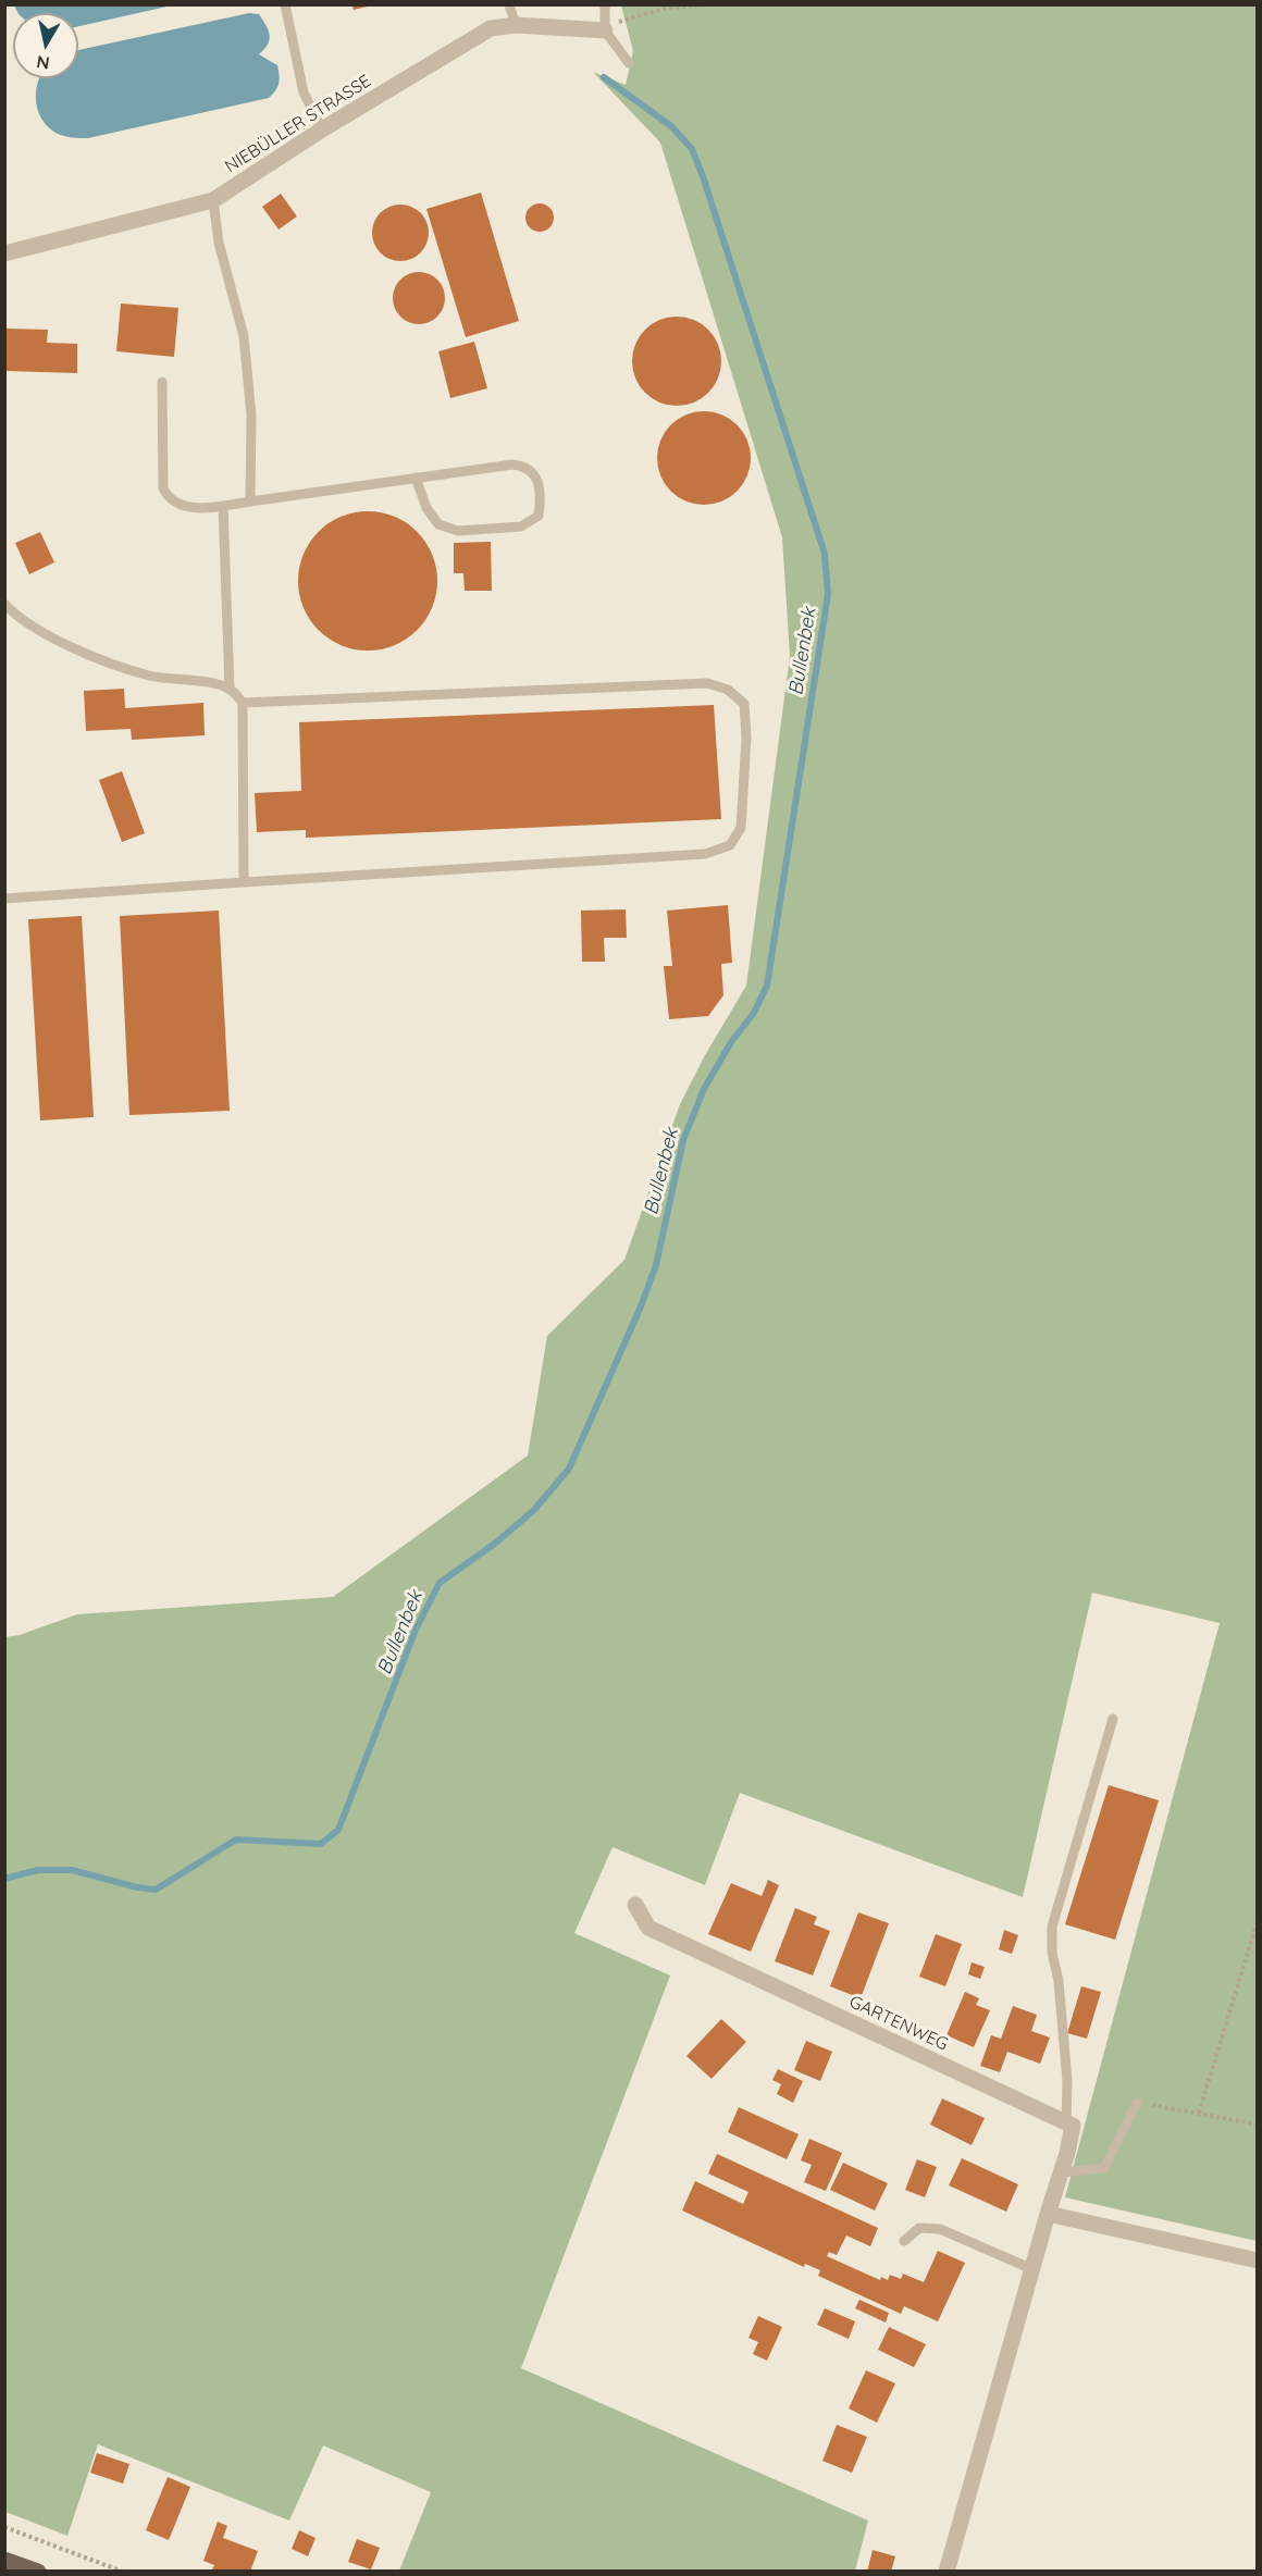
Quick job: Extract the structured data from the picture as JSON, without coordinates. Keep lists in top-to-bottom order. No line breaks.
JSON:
{"streets":{"street":["NIEBÜLLER STRASSE","GARTENWEG"]},"water":["Bullenbek"],"north":"bottom"}
